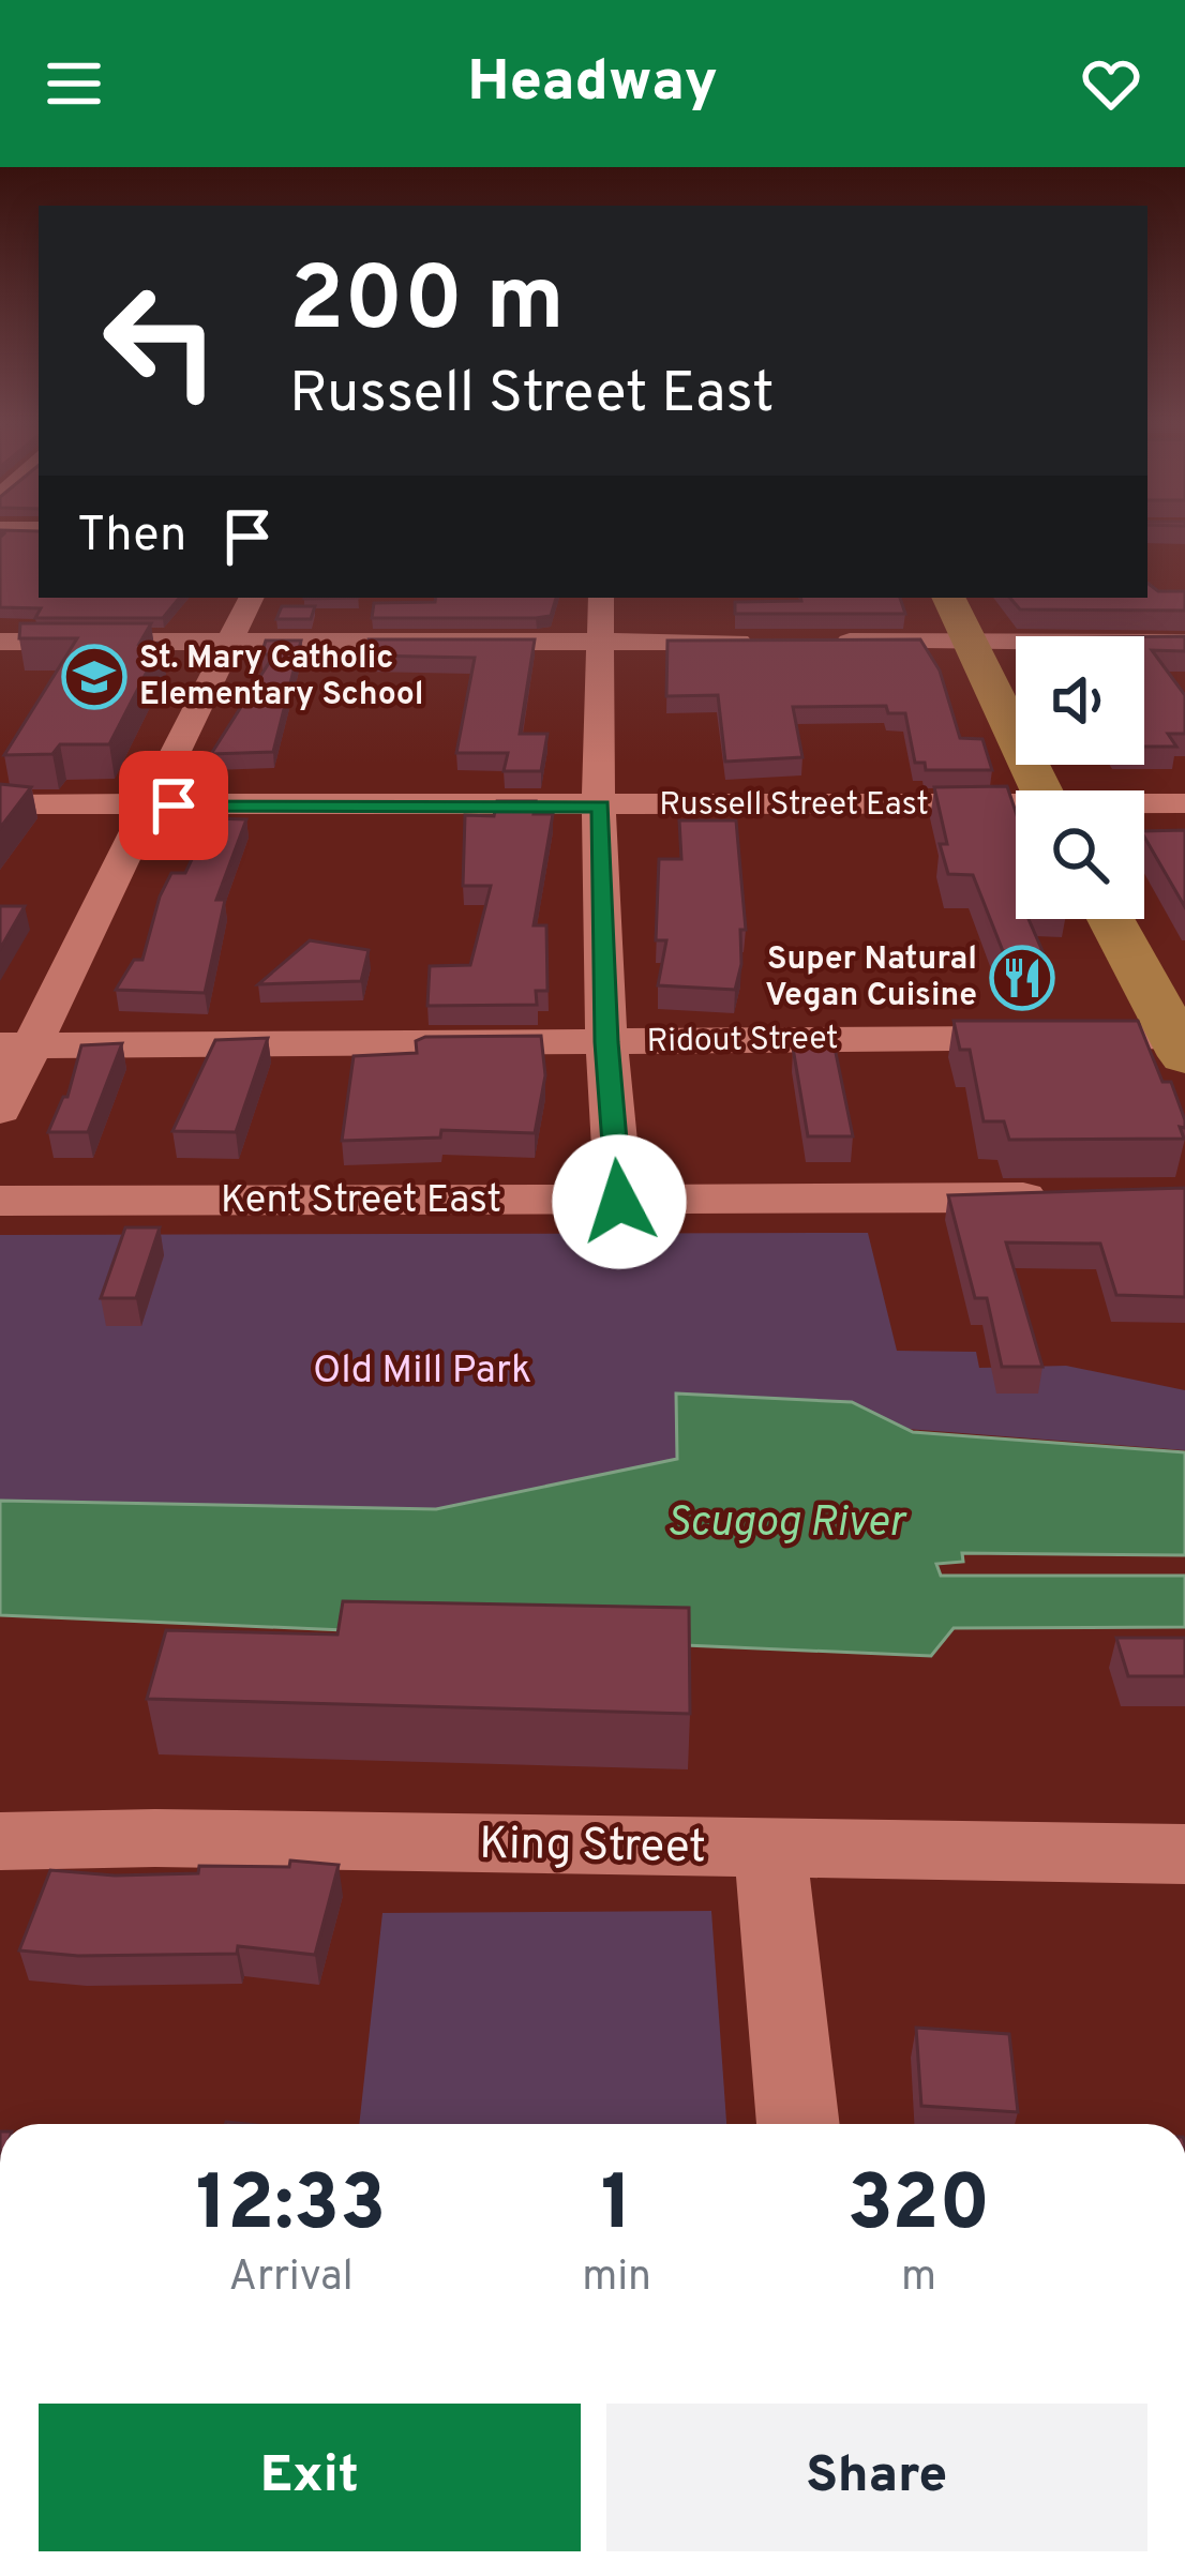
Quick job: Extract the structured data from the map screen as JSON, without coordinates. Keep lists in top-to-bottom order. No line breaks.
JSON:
{"streets":{"street":["Russell Street East","Ridout Street","Kent Street East","King Street"]},"water":["Scugog River"],"parks":["Old Mill Park"],"places":{"school or university":["St. Mary Catholic Elementary School"],"restaurant":["Super Natural Vegan Cuisine"]},"page":{"header":"Headway","turn":["200 m","Russell Street East"],"then":"Then","eta":["12:33","Arrival","1","min","320","m"],"buttons":["Exit","Share"]}}
